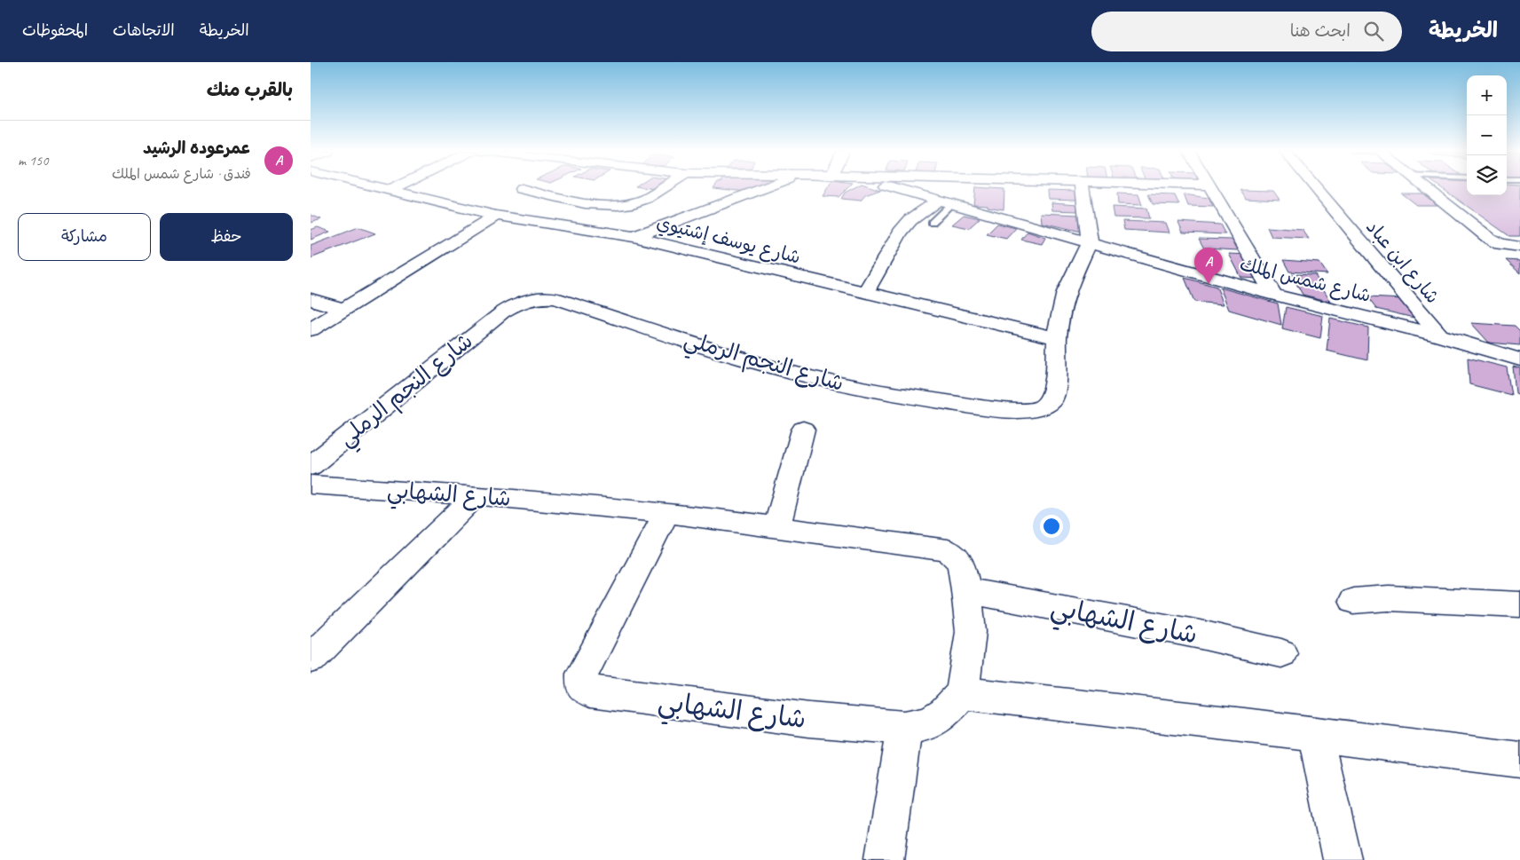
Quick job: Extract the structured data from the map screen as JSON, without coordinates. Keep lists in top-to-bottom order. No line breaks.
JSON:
{"streets":{"street":["شارع يوسف إشتيوي","شارع ابن عباد","شارع شمس الملك","شارع النجم الرملي","شارع الشهابي"]},"crossings":[["شارع يوسف إشتيوي","شارع النجم الرملي"],["شارع ابن عباد","شارع شمس الملك"],["شارع شمس الملك","شارع النجم الرملي"]],"page":{"header":"الخريطة","search":"ابحث هنا","nav":["الخريطة","الاتجاهات","المحفوظات"],"heading":"بالقرب منك","map_buttons":["+","−"],"list":[{"mark":"A","name":"عمرعوده الرشيد","note":"فندق · شارع شمس الملك","value":"150 m"}],"buttons":["حفظ","مشاركة"],"pins":"A"}}
